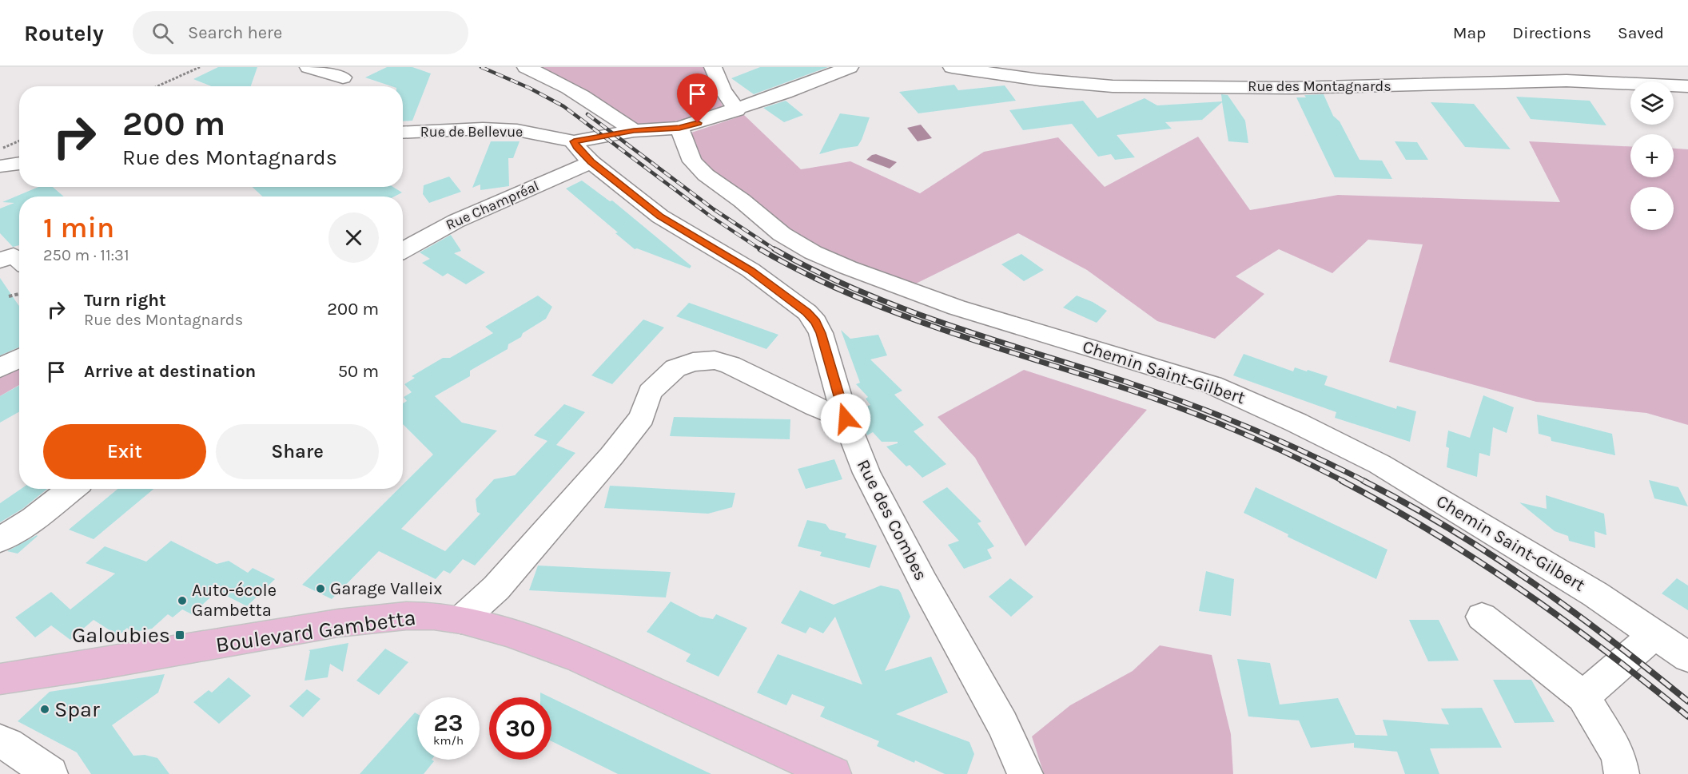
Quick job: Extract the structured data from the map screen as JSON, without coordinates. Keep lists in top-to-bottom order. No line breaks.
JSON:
{"streets":{"main road":["Boulevard Gambetta"],"street":["Rue des Montagnards","Rue de Bellevue","Rue Champréal","Chemin Saint-Gilbert","Rue des Combes"]},"crossings":[["Rue de Bellevue","Rue des Combes"],["Rue Champréal","Rue des Combes"]],"places":{"other":["Garage Valleix","Auto-école Gambetta","Spar"],"transit":["Galoubies"]},"page":{"header":"Routely","search":"Search here","nav":["Map","Directions","Saved"],"map_buttons":["+","−"],"turn":["200 m","Rue des Montagnards"],"heading":["1 min","250 m · 11:31"],"list":[{"name":"Turn right","note":"Rue des Montagnards","value":"200 m"},{"name":"Arrive at destination","value":"50 m"}],"buttons":["Exit","Share"],"speed":"23 km/h","limit":"30"}}
